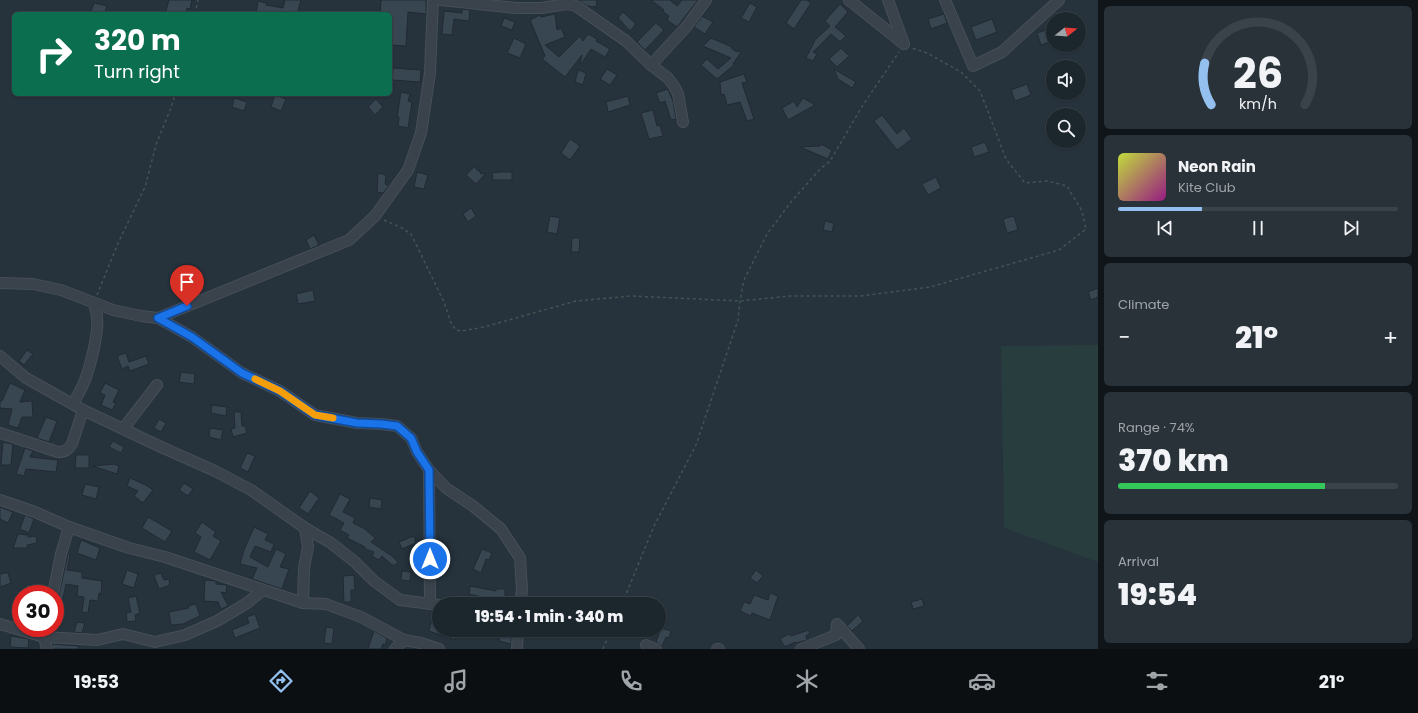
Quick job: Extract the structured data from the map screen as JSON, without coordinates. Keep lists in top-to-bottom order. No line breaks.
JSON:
{"north":"right","page":{"turn":["320 m","Turn right"],"song":["Neon Rain","Kite Club"],"tile":["Climate",["Range · 74%","370 km"],["Arrival","19:54"]],"heat":["−","21°","+"],"limit":"30","trip":"19:54 · 1 min · 340 m","tabs":["19:53","21°"],"gauge":["26","km/h"]}}
